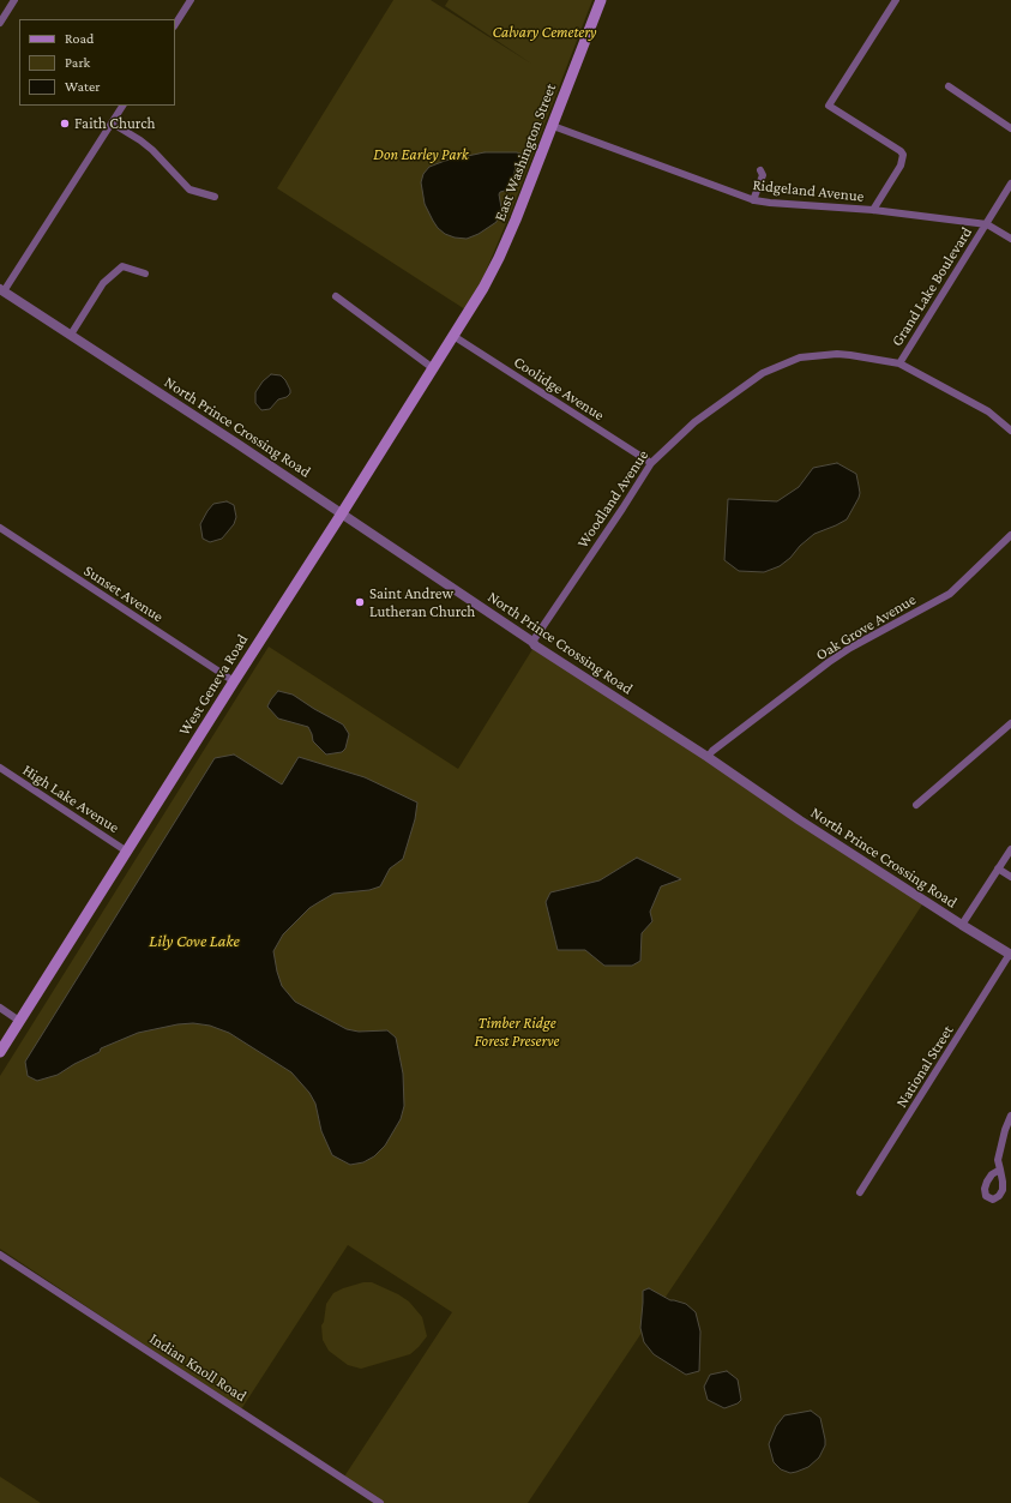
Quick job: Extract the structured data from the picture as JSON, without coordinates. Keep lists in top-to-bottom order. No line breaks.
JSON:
{"streets":{"main road":["East Washington Street","West Geneva Road"],"street":["Ridgeland Avenue","Grand Lake Boulevard","Coolidge Avenue","North Prince Crossing Road","Woodland Avenue","Sunset Avenue","Oak Grove Avenue","High Lake Avenue","National Street","Indian Knoll Road"]},"crossings":[["East Washington Street","Ridgeland Avenue"],["East Washington Street","Coolidge Avenue"],["East Washington Street","West Geneva Road"],["Ridgeland Avenue","Grand Lake Boulevard"],["Grand Lake Boulevard","Woodland Avenue"],["Coolidge Avenue","Woodland Avenue"],["Coolidge Avenue","West Geneva Road"],["North Prince Crossing Road","Woodland Avenue"],["North Prince Crossing Road","Oak Grove Avenue"],["North Prince Crossing Road","West Geneva Road"],["North Prince Crossing Road","National Street"],["Sunset Avenue","West Geneva Road"],["West Geneva Road","High Lake Avenue"]],"water":["Lily Cove Lake"],"parks":["Calvary Cemetery","Don Earley Park","Timber Ridge Forest Preserve"],"places":["Faith Church","Saint Andrew Lutheran Church"],"legend":["Road","Park","Water"]}
